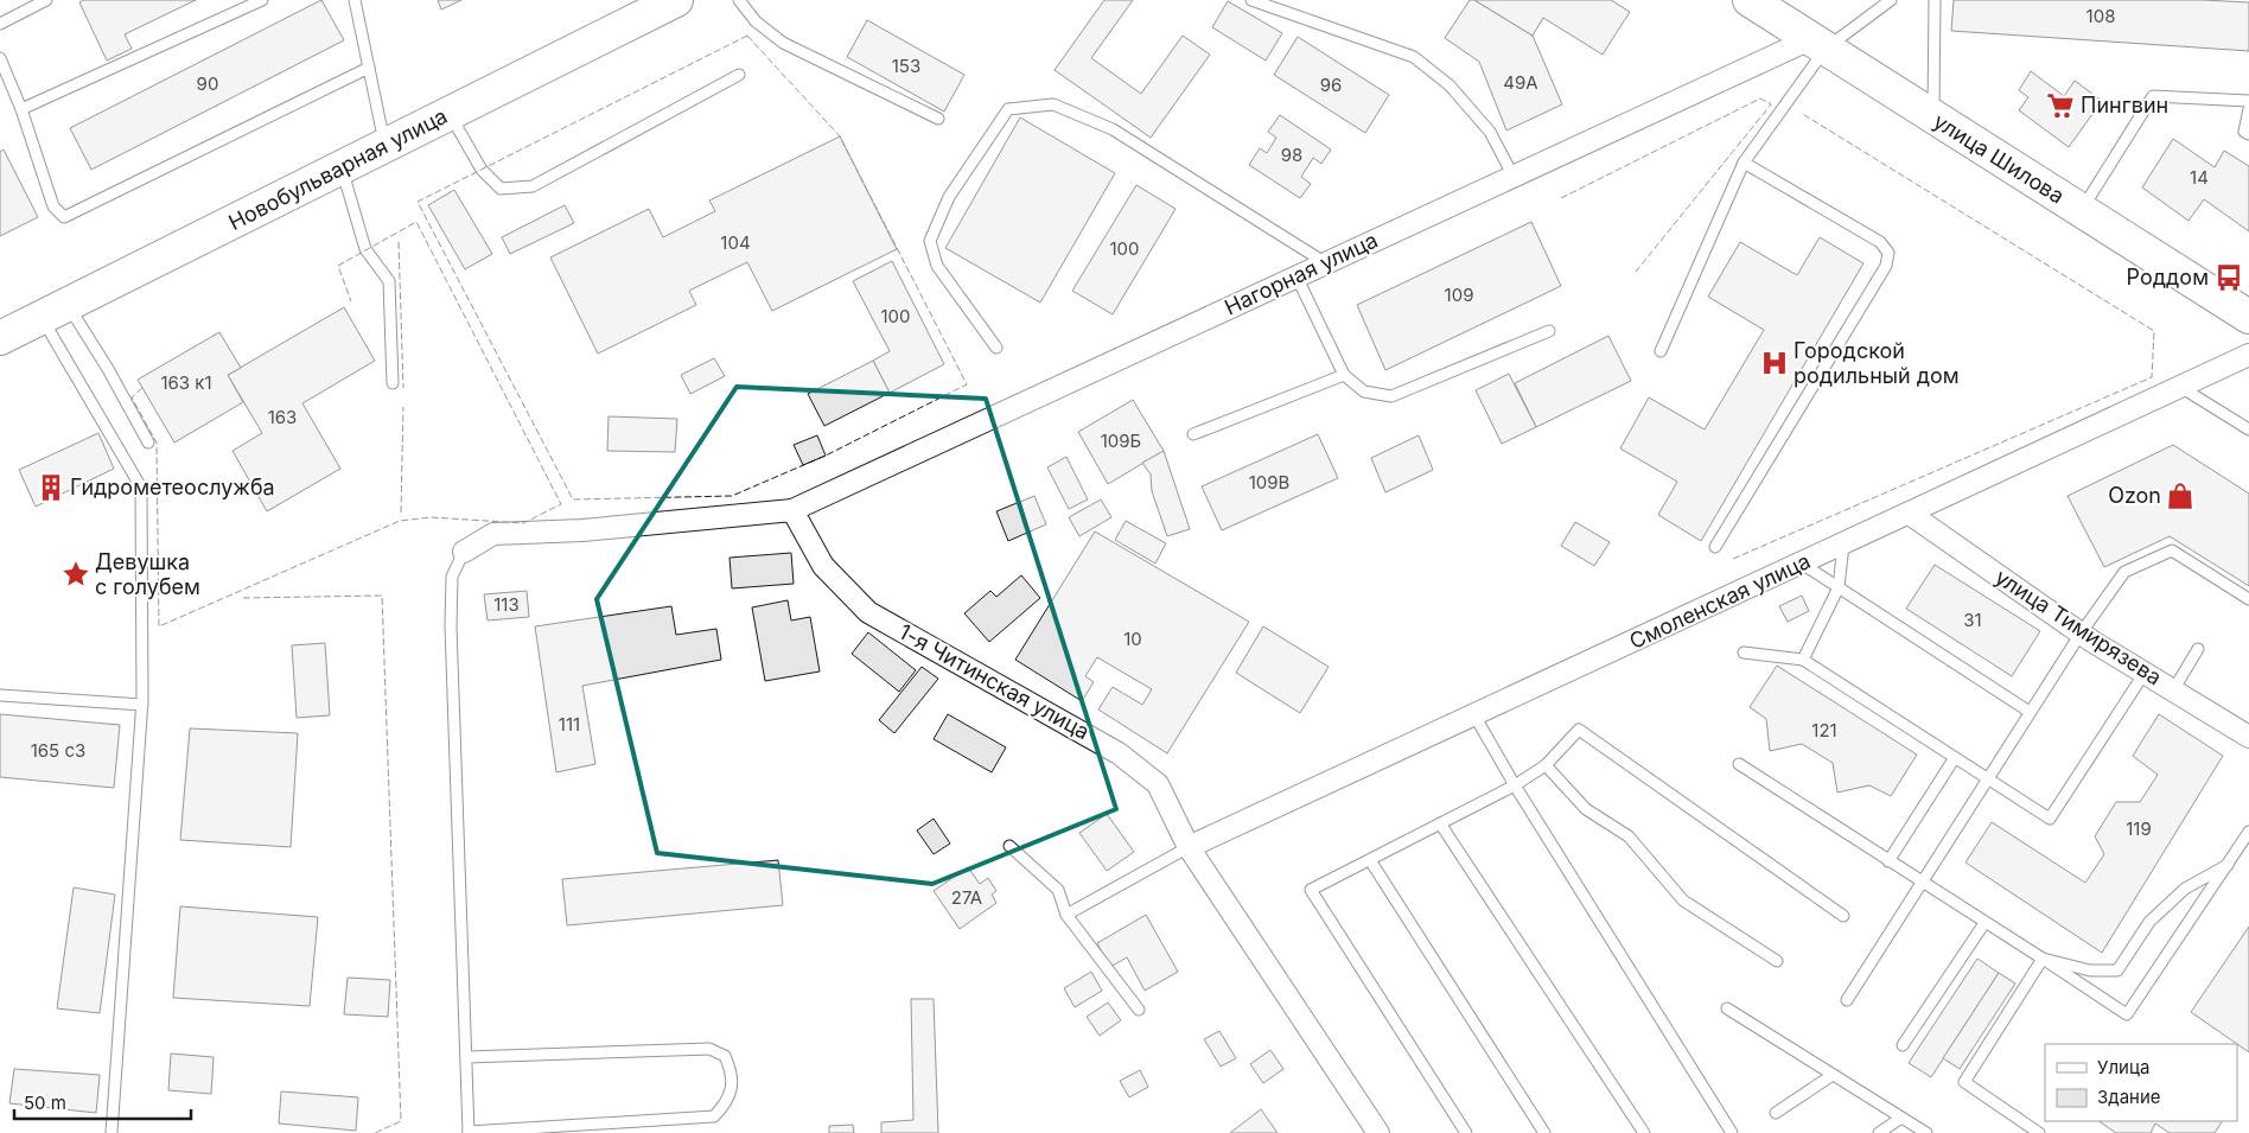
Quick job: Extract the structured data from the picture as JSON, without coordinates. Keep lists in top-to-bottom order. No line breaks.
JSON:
{"streets":{"main road":["улица Шилова","Новобульварная улица"],"street":["Нагорная улица","Смоленская улица","улица Тимирязева","1-я Читинская улица"]},"crossings":[["улица Шилова","Нагорная улица"],["Нагорная улица","1-я Читинская улица"],["Смоленская улица","улица Тимирязева"],["Смоленская улица","1-я Читинская улица"]],"places":{"supermarket":["Пингвин"],"bus stop":["Роддом"],"hospital":["Городской родильный дом"],"building":["Гидрометеослужба"],"shop":["Ozon"],"place":["Девушка с голубем"]},"house_numbers":["108","153","49А","90","96","98","14","104","100","109","100","163 к1","163","109Б","109В","113","31","10","111","121","165 с3","119","27А"],"legend":["Улица","Здание"],"scale_bar":"50 m"}
